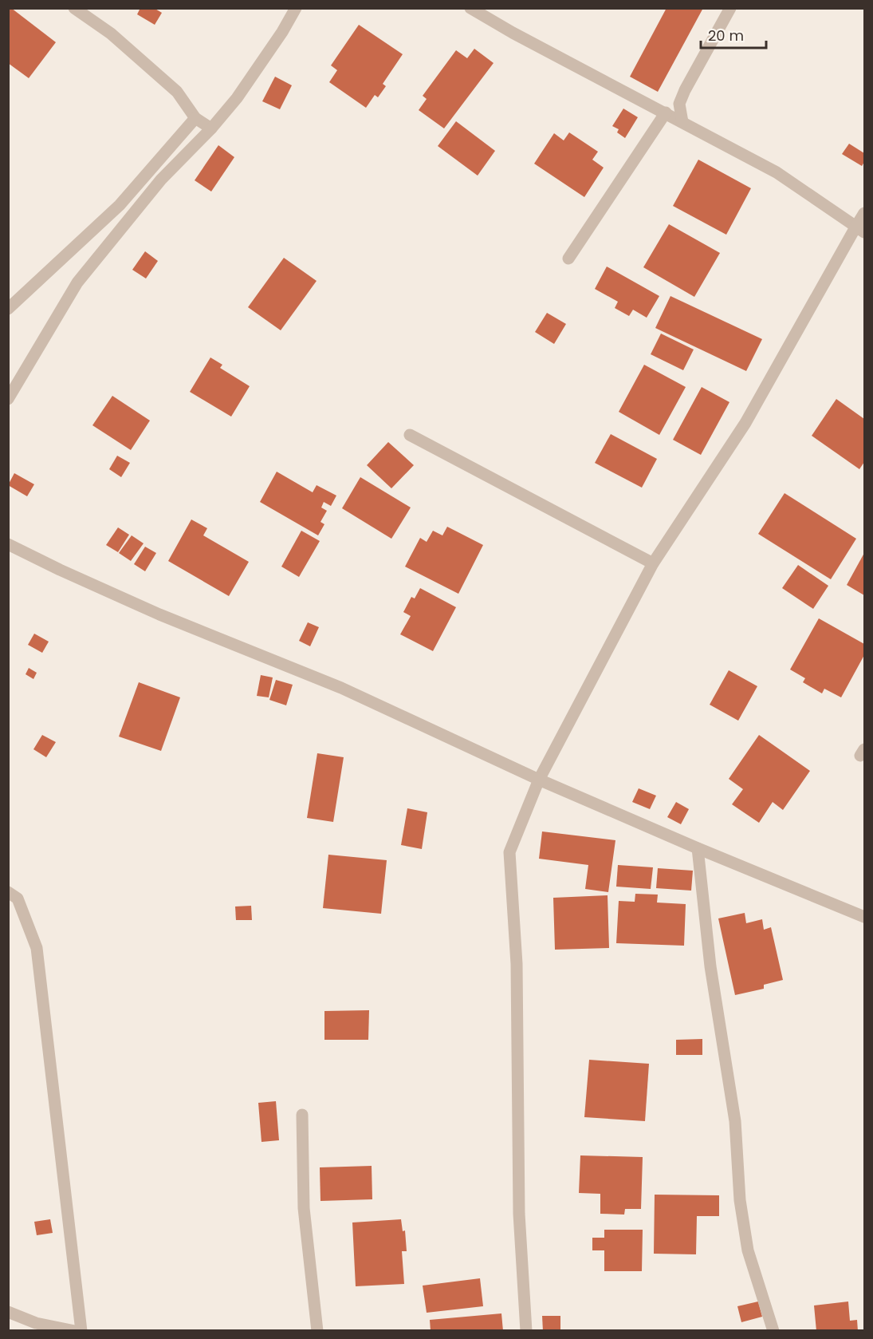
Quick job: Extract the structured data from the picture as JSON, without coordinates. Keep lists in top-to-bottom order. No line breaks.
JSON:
{"scale_bar":"20 m"}
